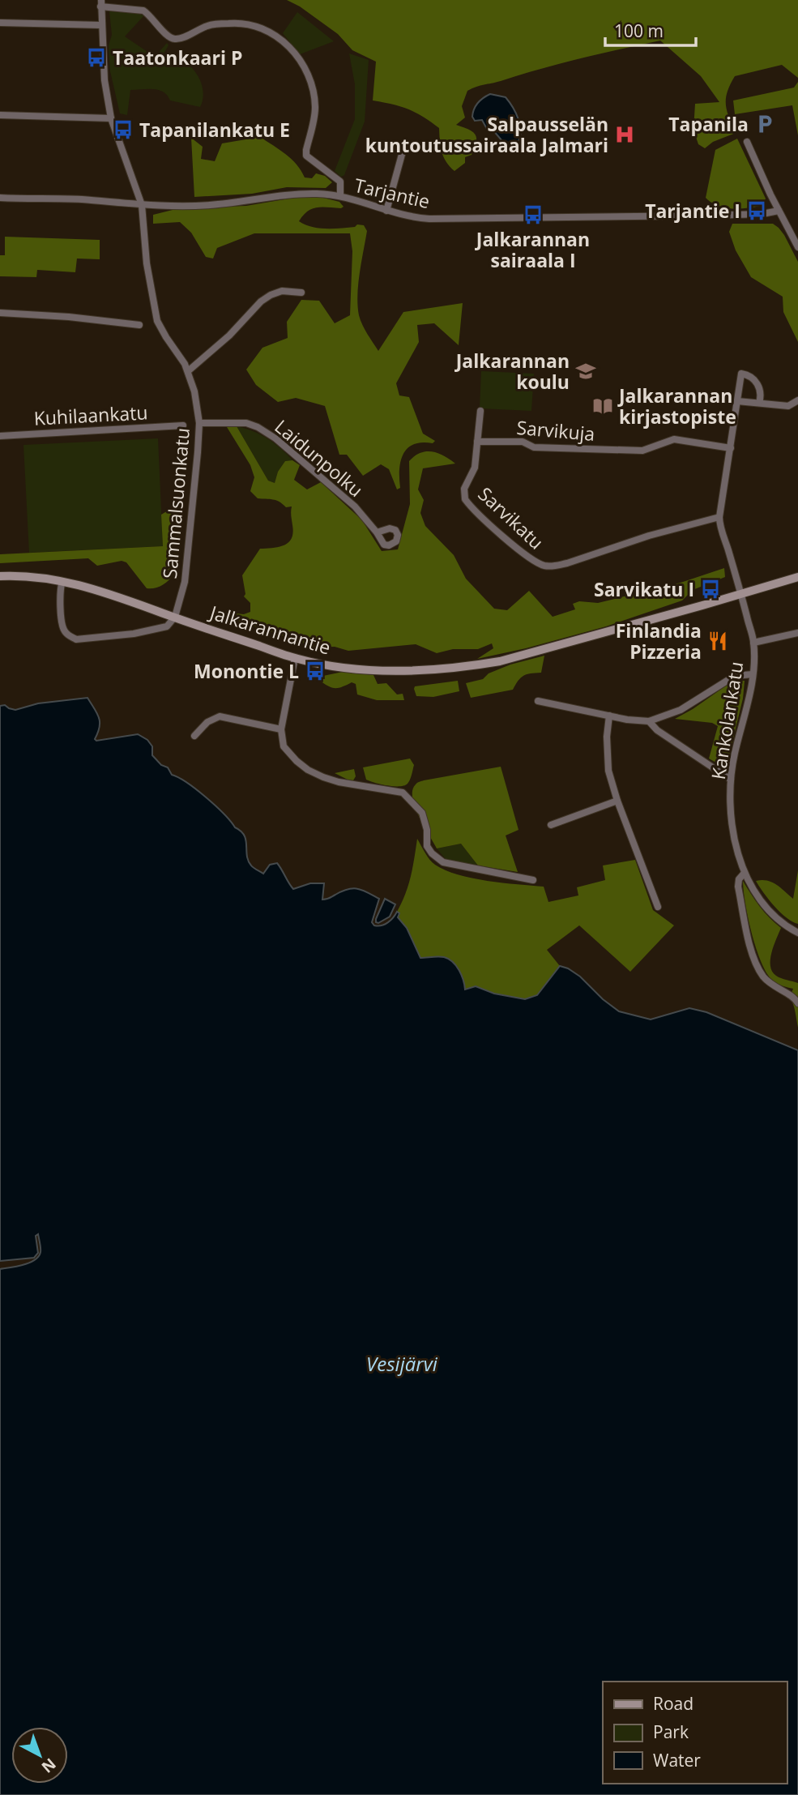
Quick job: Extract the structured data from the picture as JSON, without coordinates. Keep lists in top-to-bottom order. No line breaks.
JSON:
{"streets":{"main road":["Jalkarannantie"],"street":["Tarjantie","Kuhilaankatu","Sarvikuja","Laidunpolku","Sammalsuonkatu","Sarvikatu","Kankolankatu"]},"crossings":[["Tarjantie","Sammalsuonkatu"],["Sarvikuja","Sarvikatu"],["Laidunpolku","Sammalsuonkatu"],["Sammalsuonkatu","Jalkarannantie"],["Jalkarannantie","Kankolankatu"]],"water":["Vesijärvi"],"places":{"bus stop":["Taatonkaari P","Tapanilankatu E","Tarjantie I","Jalkarannan sairaala I","Sarvikatu I","Monontie L"],"parking":["Tapanila"],"hospital":["Salpausselän kuntoutussairaala Jalmari"],"school or university":["Jalkarannan koulu"],"library":["Jalkarannan kirjastopiste"],"restaurant":["Finlandia Pizzeria"]},"legend":["Road","Park","Water"],"scale_bar":"100 m","north":"bottom right"}
